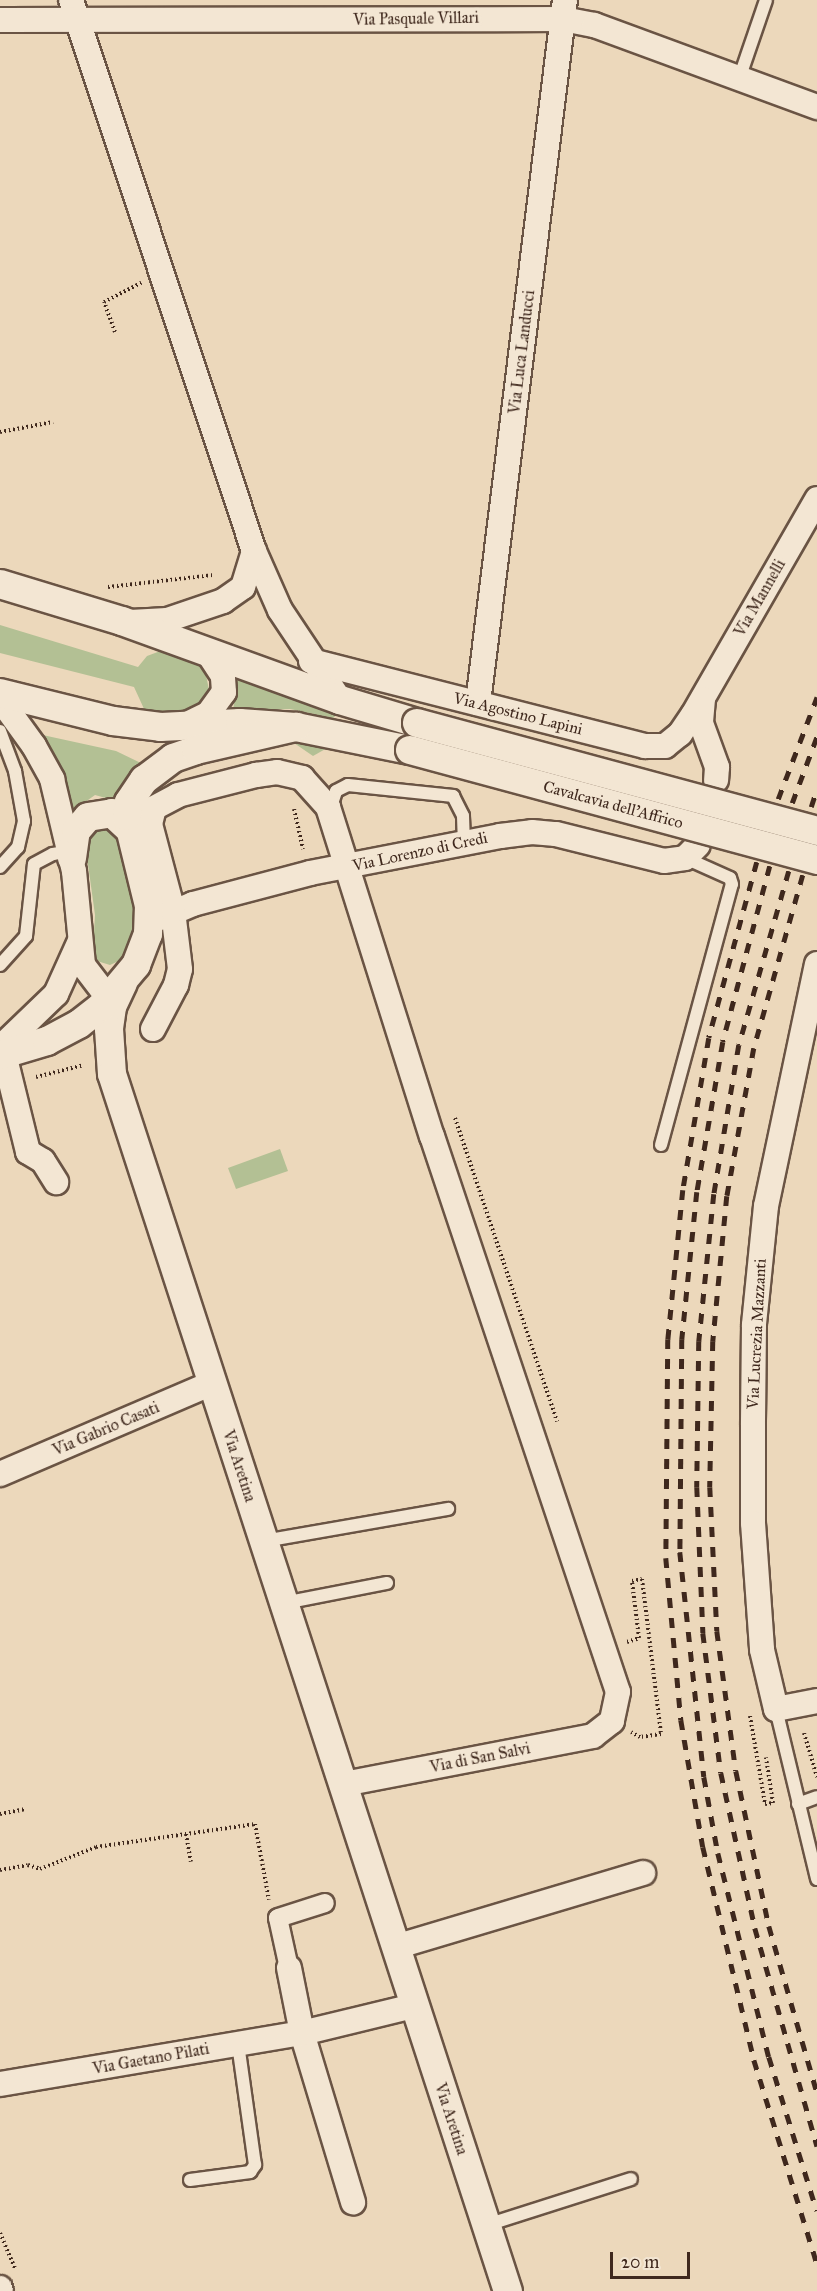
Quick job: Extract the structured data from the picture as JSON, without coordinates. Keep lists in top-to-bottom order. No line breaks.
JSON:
{"streets":{"street":["Via Pasquale Villari","Via Luca Landucci","Via Mannelli","Via Agostino Lapini","Cavalcavia dell'Affrico","Via Lorenzo di Credi","Via Lucrezia Mazzanti","Via Gabrio Casati","Via Aretina","Via di San Salvi","Via Gaetano Pilati"]},"crossings":[["Via Pasquale Villari","Via Luca Landucci"],["Via Luca Landucci","Via Agostino Lapini"],["Via Mannelli","Via Agostino Lapini"],["Via Gabrio Casati","Via Aretina"],["Via Aretina","Via di San Salvi"],["Via Aretina","Via Gaetano Pilati"]],"scale_bar":"20 m"}
